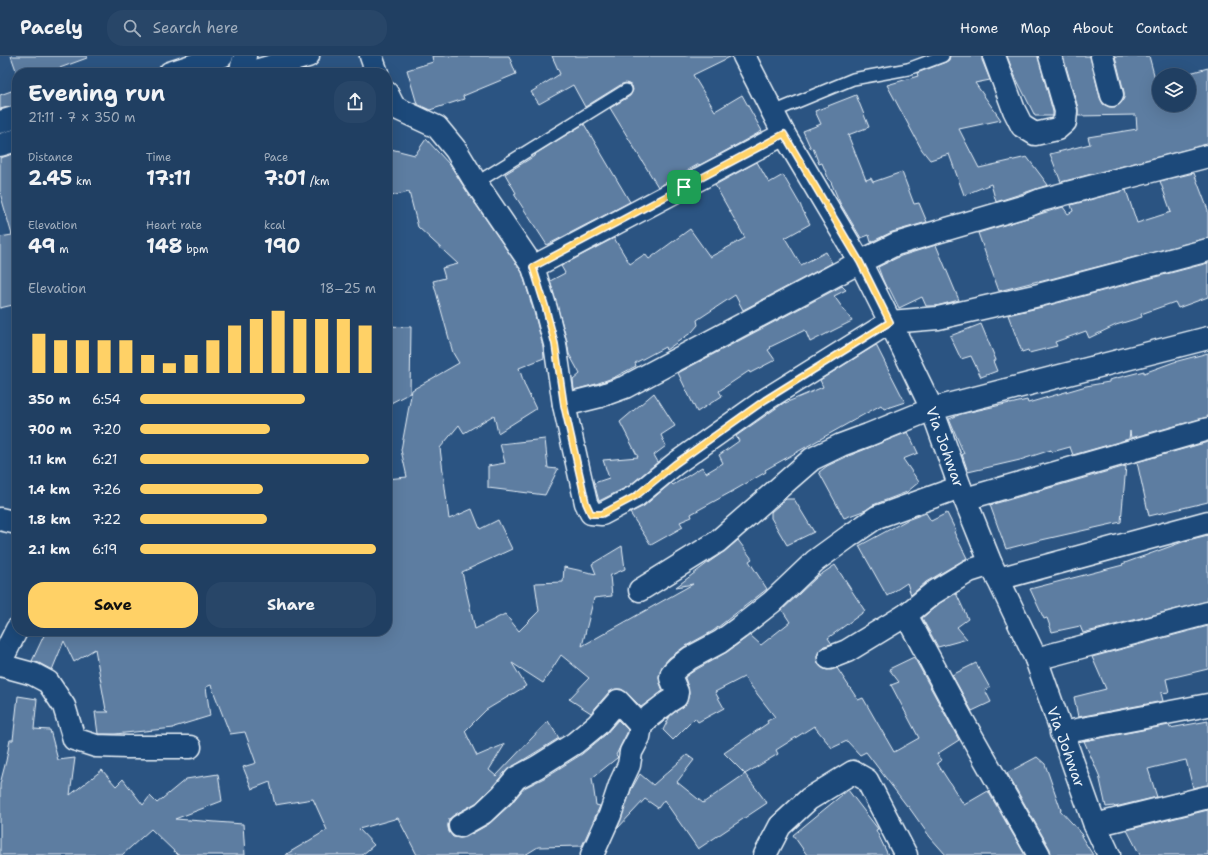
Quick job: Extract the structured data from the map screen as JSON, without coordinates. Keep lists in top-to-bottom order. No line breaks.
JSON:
{"streets":{"main road":["Via Johwar"]},"page":{"header":"Pacely","search":"Search here","nav":["Home","Map","About","Contact"],"heading":["Evening run","21:11 · 7 × 350 m"],"stats":[["Distance","2.45 km"],["Time","17:11"],["Pace","7:01 /km"],["Elevation","49 m"],["Heart rate","148 bpm"],["kcal","190"]],"chart":["Elevation","18–25 m"],"list":[{"name":"350 m","note":"6:54"},{"name":"700 m","note":"7:20"},{"name":"1.1 km","note":"6:21"},{"name":"1.4 km","note":"7:26"},{"name":"1.8 km","note":"7:22"},{"name":"2.1 km","note":"6:19"}],"buttons":["Save","Share"]}}
